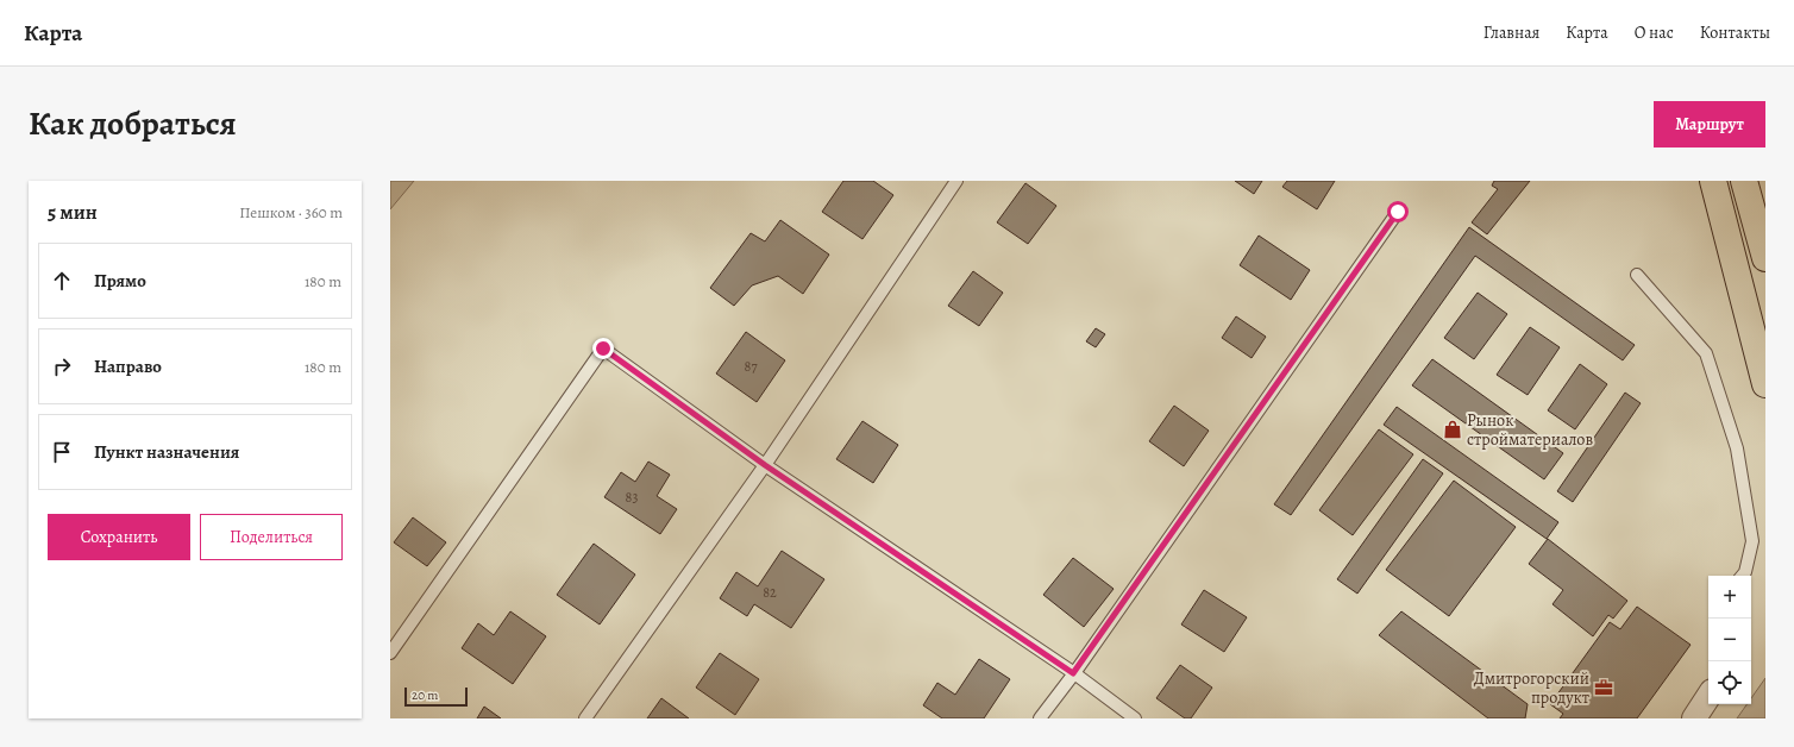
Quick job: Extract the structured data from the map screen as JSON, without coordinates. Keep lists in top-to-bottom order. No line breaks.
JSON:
{"places":{"shop":["Рынок стройматериалов"],"office":["Дмитрогорский продукт"]},"house_numbers":["87","83","82"],"scale_bar":"20 m","page":{"header":"Карта","nav":["Главная","Карта","О нас","Контакты"],"title":"Как добраться","buttons":["Маршрут",["Сохранить","Поделиться"]],"heading":["5 мин","Пешком · 360 m"],"list":[["Прямо","180 m"],["Направо","180 m"],"Пункт назначения"],"map_buttons":["+","−"],"scale":"20 m"}}
